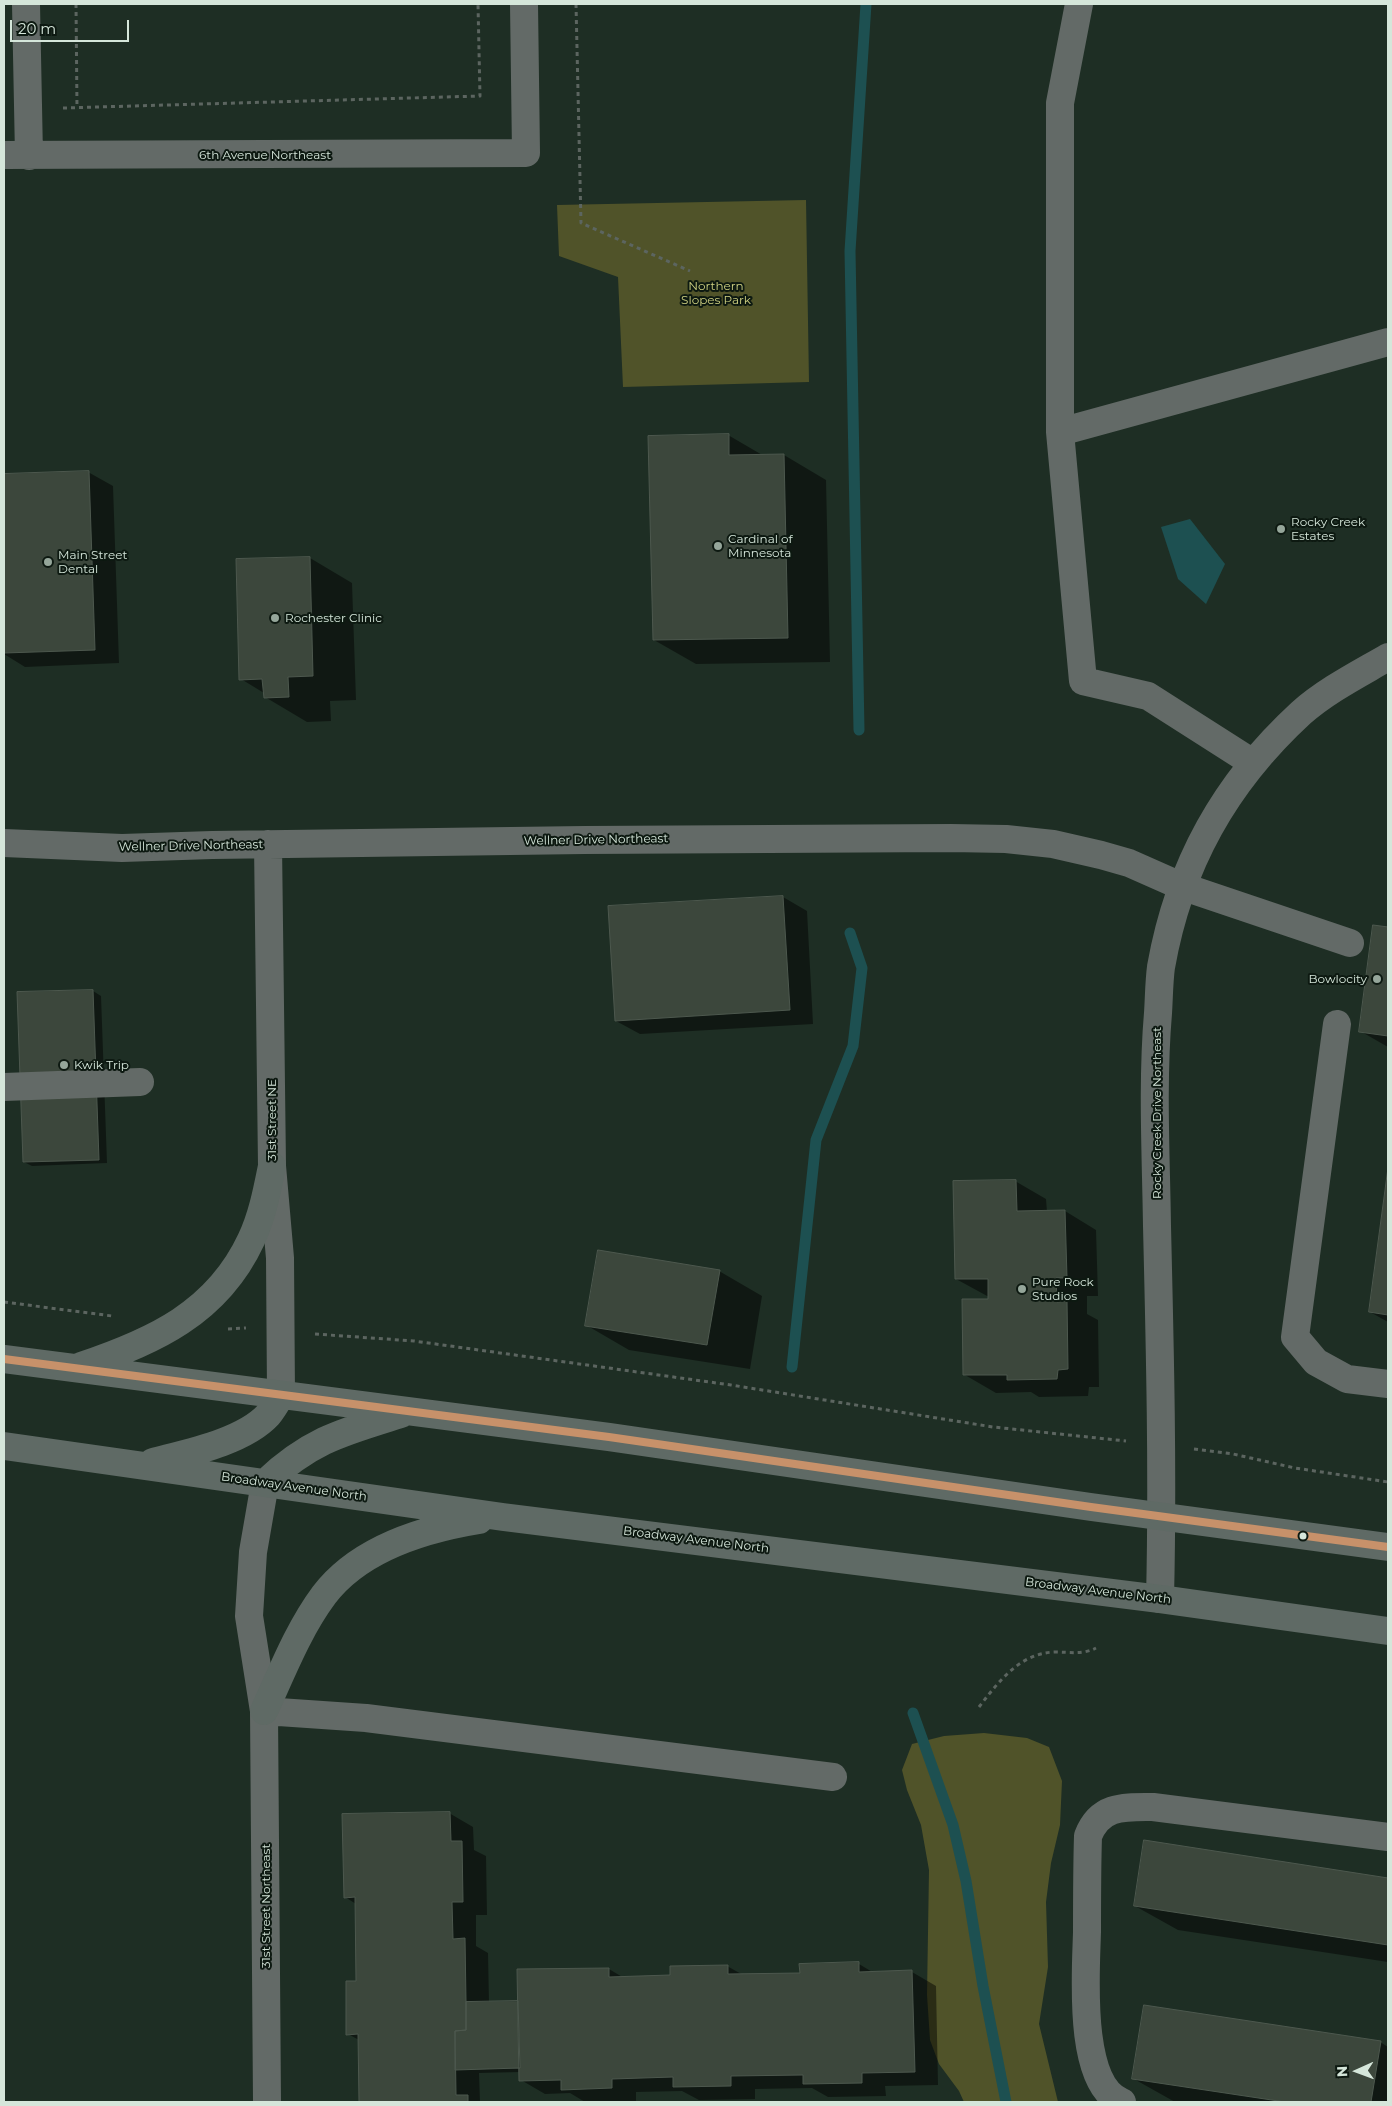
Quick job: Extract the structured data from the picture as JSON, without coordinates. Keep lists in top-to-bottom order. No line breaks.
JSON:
{"streets":{"main road":["Broadway Avenue North"],"street":["6th Avenue Northeast","Wellner Drive Northeast","Rocky Creek Drive Northeast","31st Street NE","31st Street Northeast"]},"crossings":[["Wellner Drive Northeast","Rocky Creek Drive Northeast"],["Wellner Drive Northeast","31st Street NE"],["Rocky Creek Drive Northeast","Broadway Avenue North"],["Broadway Avenue North","31st Street Northeast"]],"parks":["Northern Slopes Park"],"places":["Rocky Creek Estates","Cardinal of Minnesota","Main Street Dental","Rochester Clinic","Bowlocity","Kwik Trip","Pure Rock Studios"],"scale_bar":"20 m","north":"left"}
